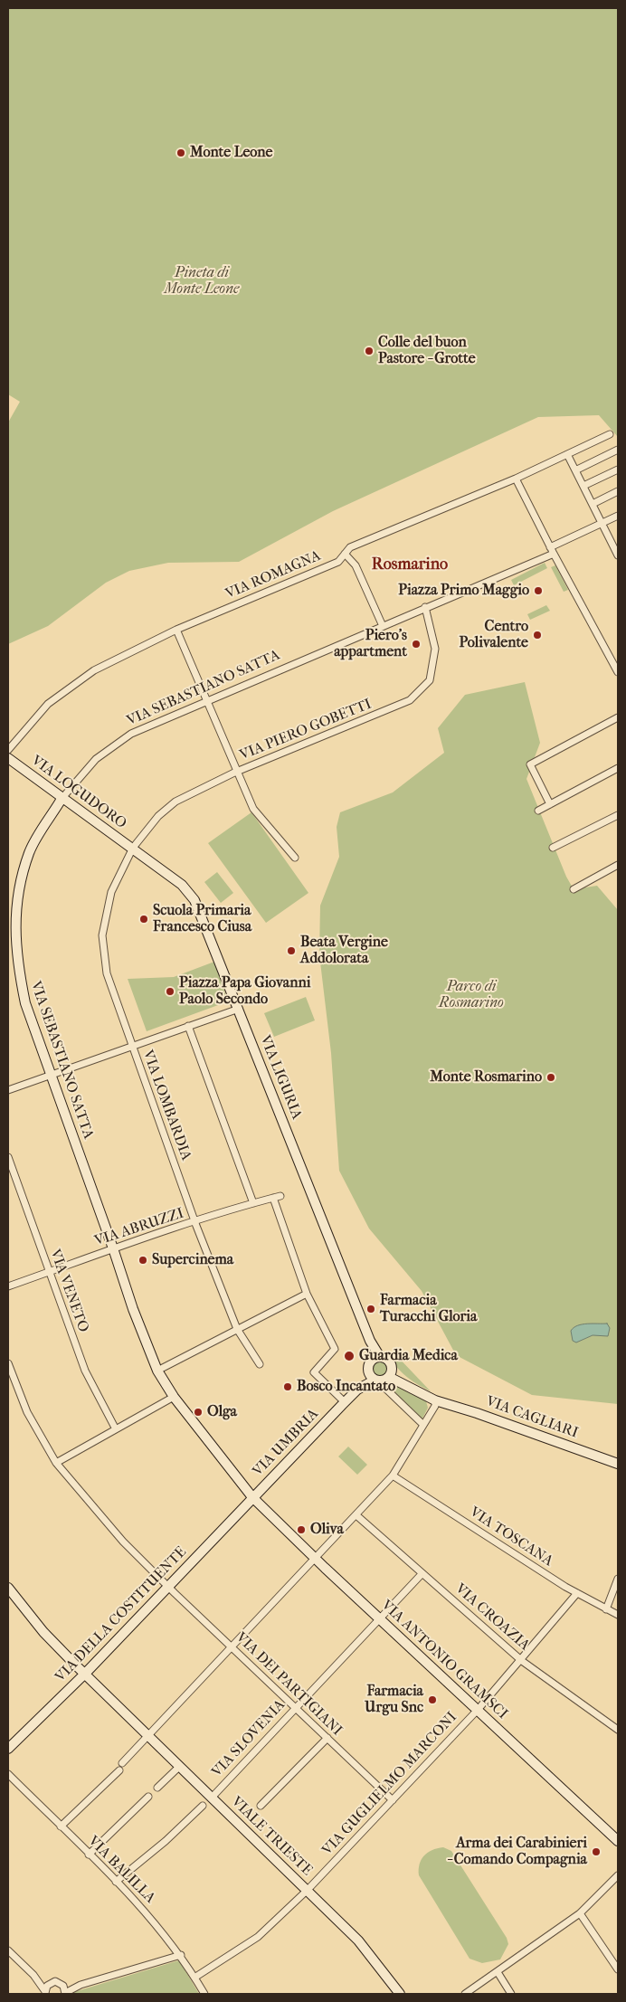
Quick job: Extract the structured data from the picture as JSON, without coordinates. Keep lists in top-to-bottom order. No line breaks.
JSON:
{"streets":{"street":["VIA ROMAGNA","VIA SEBASTIANO SATTA","VIA PIERO GOBETTI","VIA LOGUDORO","VIA LIGURIA","VIA LOMBARDIA","VIA ABRUZZI","VIA VENETO","VIA CAGLIARI","VIA UMBRIA","VIA TOSCANA","VIA DELLA COSTITUENTE","VIA CROAZIA","VIA ANTONIO GRAMSCI","VIA DEI PARTIGIANI","VIA SLOVENIA","VIA GUGLIELMO MARCONI","VIALE TRIESTE","VIA BALILLA"]},"crossings":[["VIA SEBASTIANO SATTA","VIA PIERO GOBETTI"],["VIA SEBASTIANO SATTA","VIA LOGUDORO"],["VIA SEBASTIANO SATTA","VIA ABRUZZI"],["VIA SEBASTIANO SATTA","VIA UMBRIA"],["VIA SEBASTIANO SATTA","VIA DELLA COSTITUENTE"],["VIA SEBASTIANO SATTA","VIA ANTONIO GRAMSCI"],["VIA PIERO GOBETTI","VIA LOGUDORO"],["VIA PIERO GOBETTI","VIA LIGURIA"],["VIA PIERO GOBETTI","VIA LOMBARDIA"],["VIA LOGUDORO","VIA LIGURIA"],["VIA LOGUDORO","VIA LOMBARDIA"],["VIA LIGURIA","VIA LOMBARDIA"],["VIA LIGURIA","VIA CAGLIARI"],["VIA LIGURIA","VIA UMBRIA"],["VIA LOMBARDIA","VIA ABRUZZI"],["VIA ABRUZZI","VIA VENETO"],["VIA CAGLIARI","VIA UMBRIA"],["VIA UMBRIA","VIA DELLA COSTITUENTE"],["VIA UMBRIA","VIA ANTONIO GRAMSCI"],["VIA TOSCANA","VIA GUGLIELMO MARCONI"],["VIA DELLA COSTITUENTE","VIA ANTONIO GRAMSCI"],["VIA DELLA COSTITUENTE","VIA DEI PARTIGIANI"],["VIA DELLA COSTITUENTE","VIALE TRIESTE"],["VIA CROAZIA","VIA SLOVENIA"],["VIA CROAZIA","VIA GUGLIELMO MARCONI"],["VIA ANTONIO GRAMSCI","VIA SLOVENIA"],["VIA ANTONIO GRAMSCI","VIA GUGLIELMO MARCONI"],["VIA DEI PARTIGIANI","VIA SLOVENIA"],["VIA DEI PARTIGIANI","VIA GUGLIELMO MARCONI"],["VIA SLOVENIA","VIALE TRIESTE"],["VIA GUGLIELMO MARCONI","VIALE TRIESTE"],["VIA GUGLIELMO MARCONI","VIA BALILLA"]],"districts":["Rosmarino"],"parks":["Pineta di Monte Leone","Parco di Rosmarino"],"places":["Monte Leone","Colle del buon Pastore - Grotte","Piazza Primo Maggio","Centro Polivalente","Piero's appartment","Scuola Primaria Francesco Ciusa","Beata Vergine Addolorata","Piazza Papa Giovanni Paolo Secondo","Monte Rosmarino","Supercinema","Farmacia Turacchi Gloria","Guardia Medica","Bosco Incantato","Olga","Oliva","Farmacia Urgu Snc","Arma dei Carabinieri - Comando Compagnia"]}
